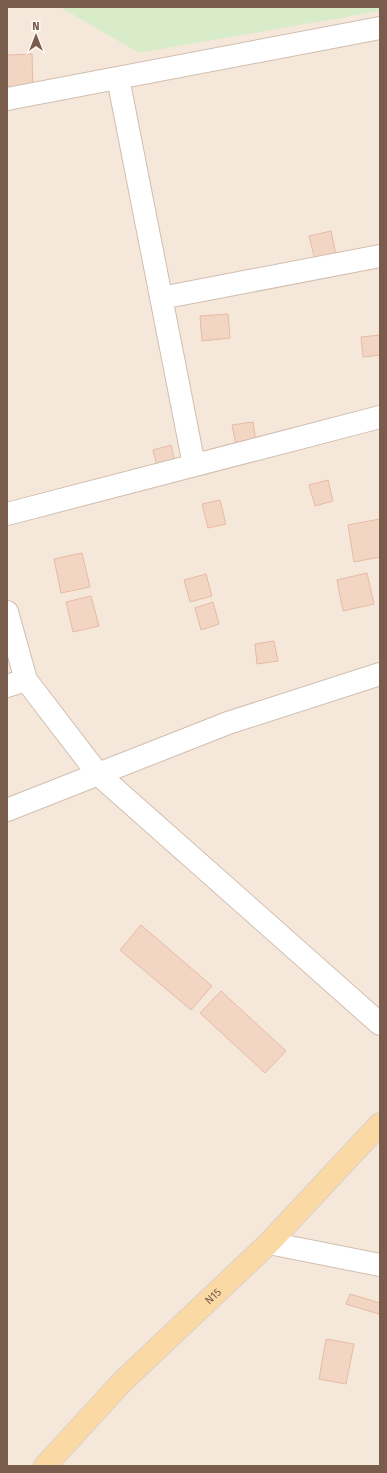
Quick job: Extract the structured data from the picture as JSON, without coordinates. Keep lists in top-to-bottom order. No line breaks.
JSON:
{"streets":{"main road":["N15"]},"north":"top"}
